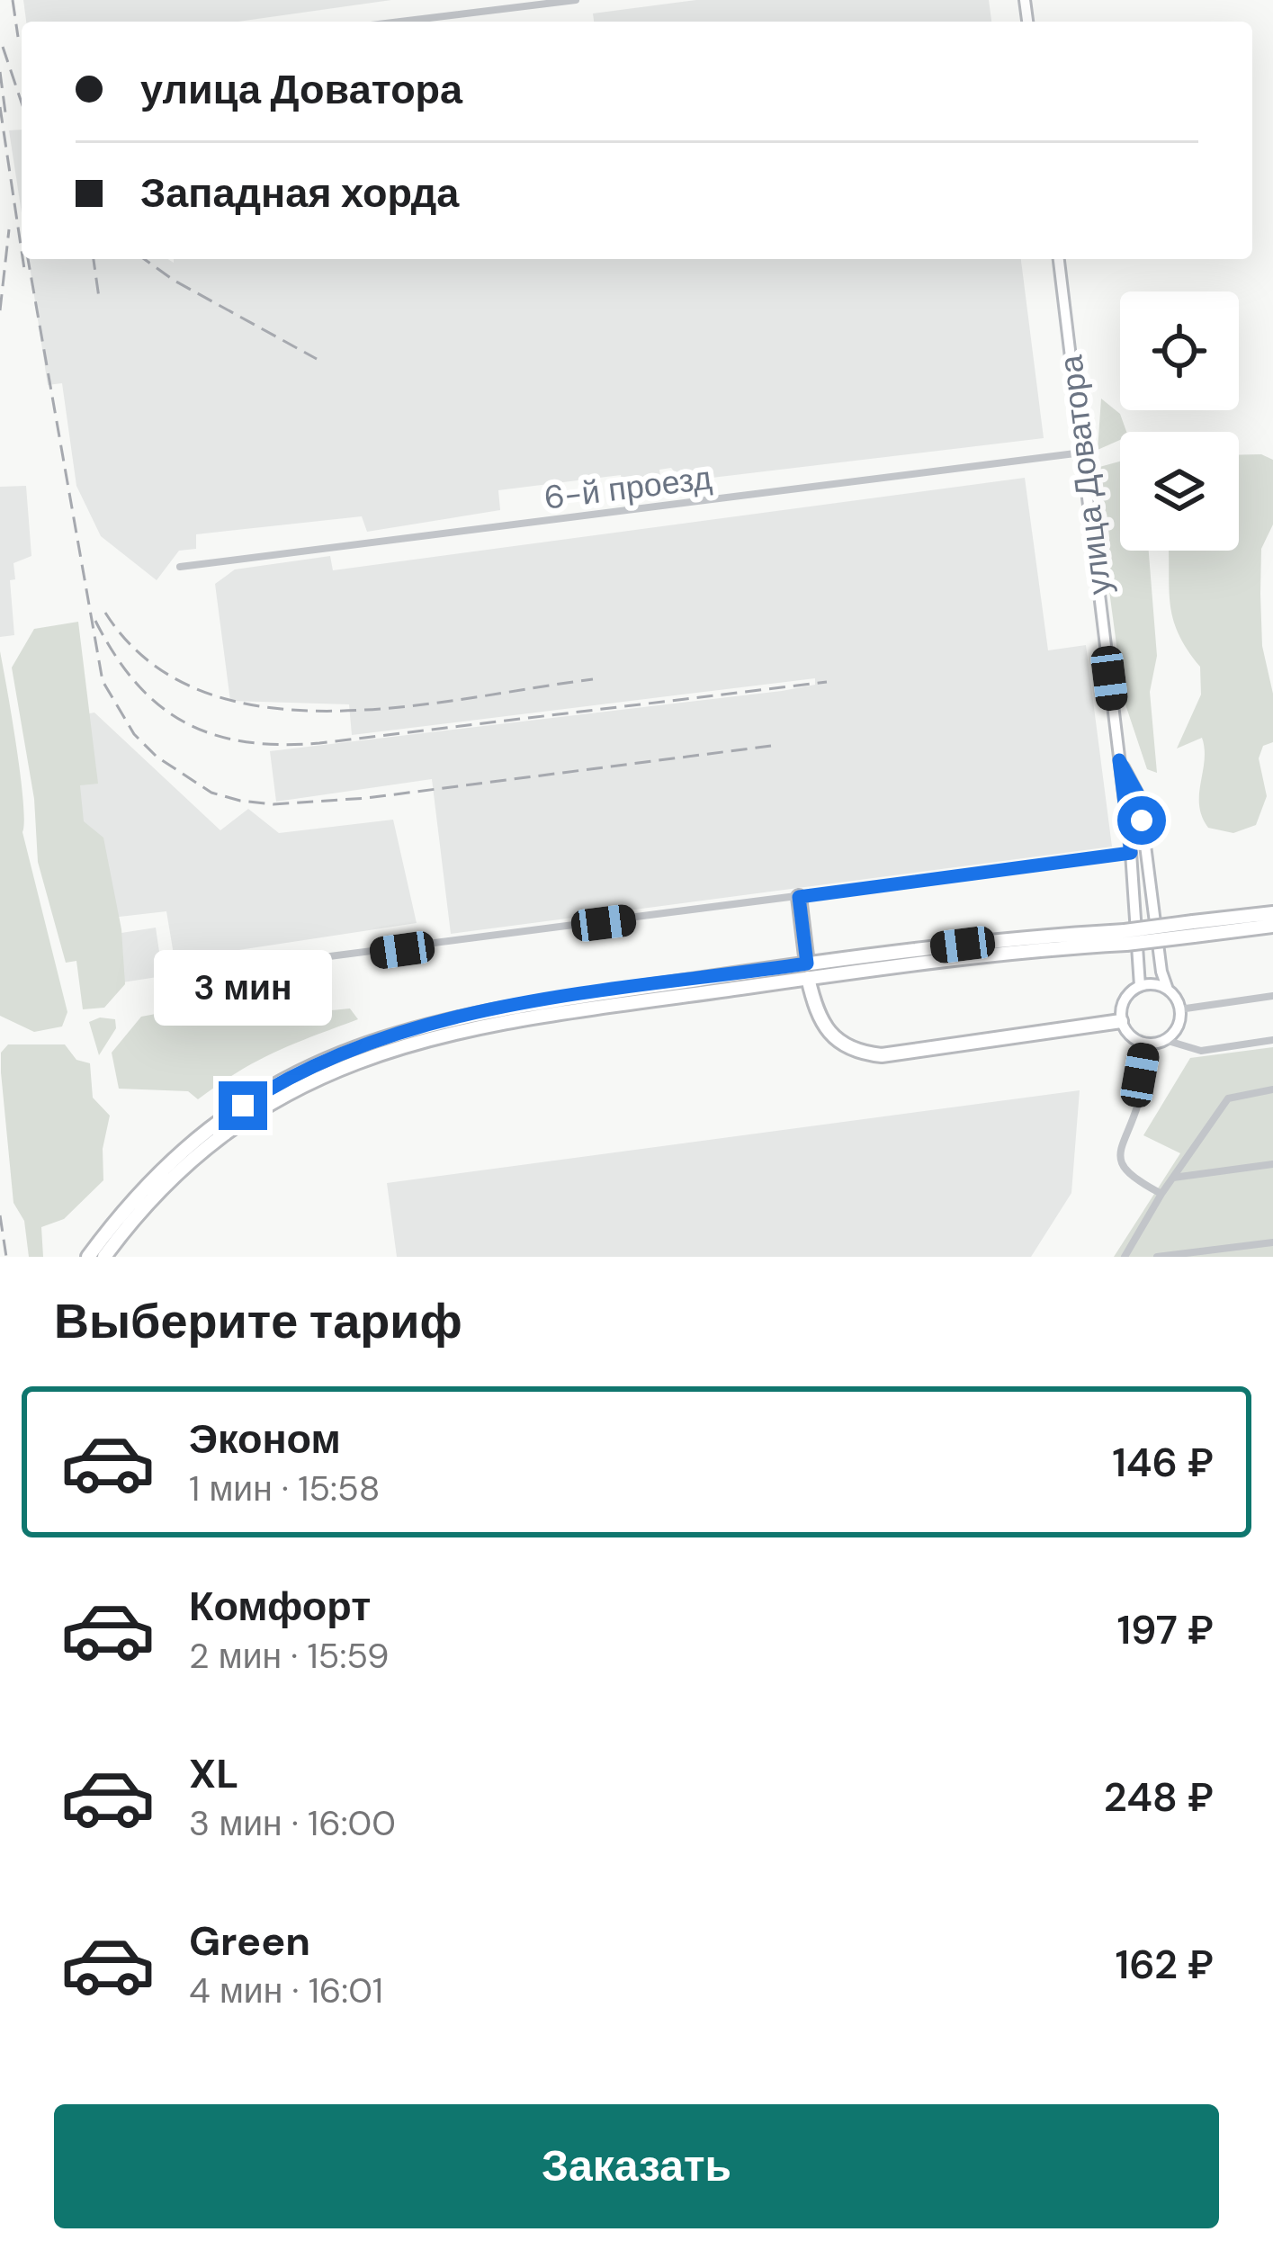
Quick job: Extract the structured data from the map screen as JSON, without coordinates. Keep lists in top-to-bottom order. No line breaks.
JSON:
{"streets":{"street":["улица Доватора","6-й проезд"]},"crossings":[["улица Доватора","6-й проезд"]],"page":{"banner":["улица Доватора","Западная хорда"],"bubble":"3 мин","heading":"Выберите тариф","list":[{"name":"Эконом","note":"1 мин · 15:58","value":"146 ₽"},{"name":"Комфорт","note":"2 мин · 15:59","value":"197 ₽"},{"name":"XL","note":"3 мин · 16:00","value":"248 ₽"},{"name":"Green","note":"4 мин · 16:01","value":"162 ₽"}],"buttons":"Заказать"}}
